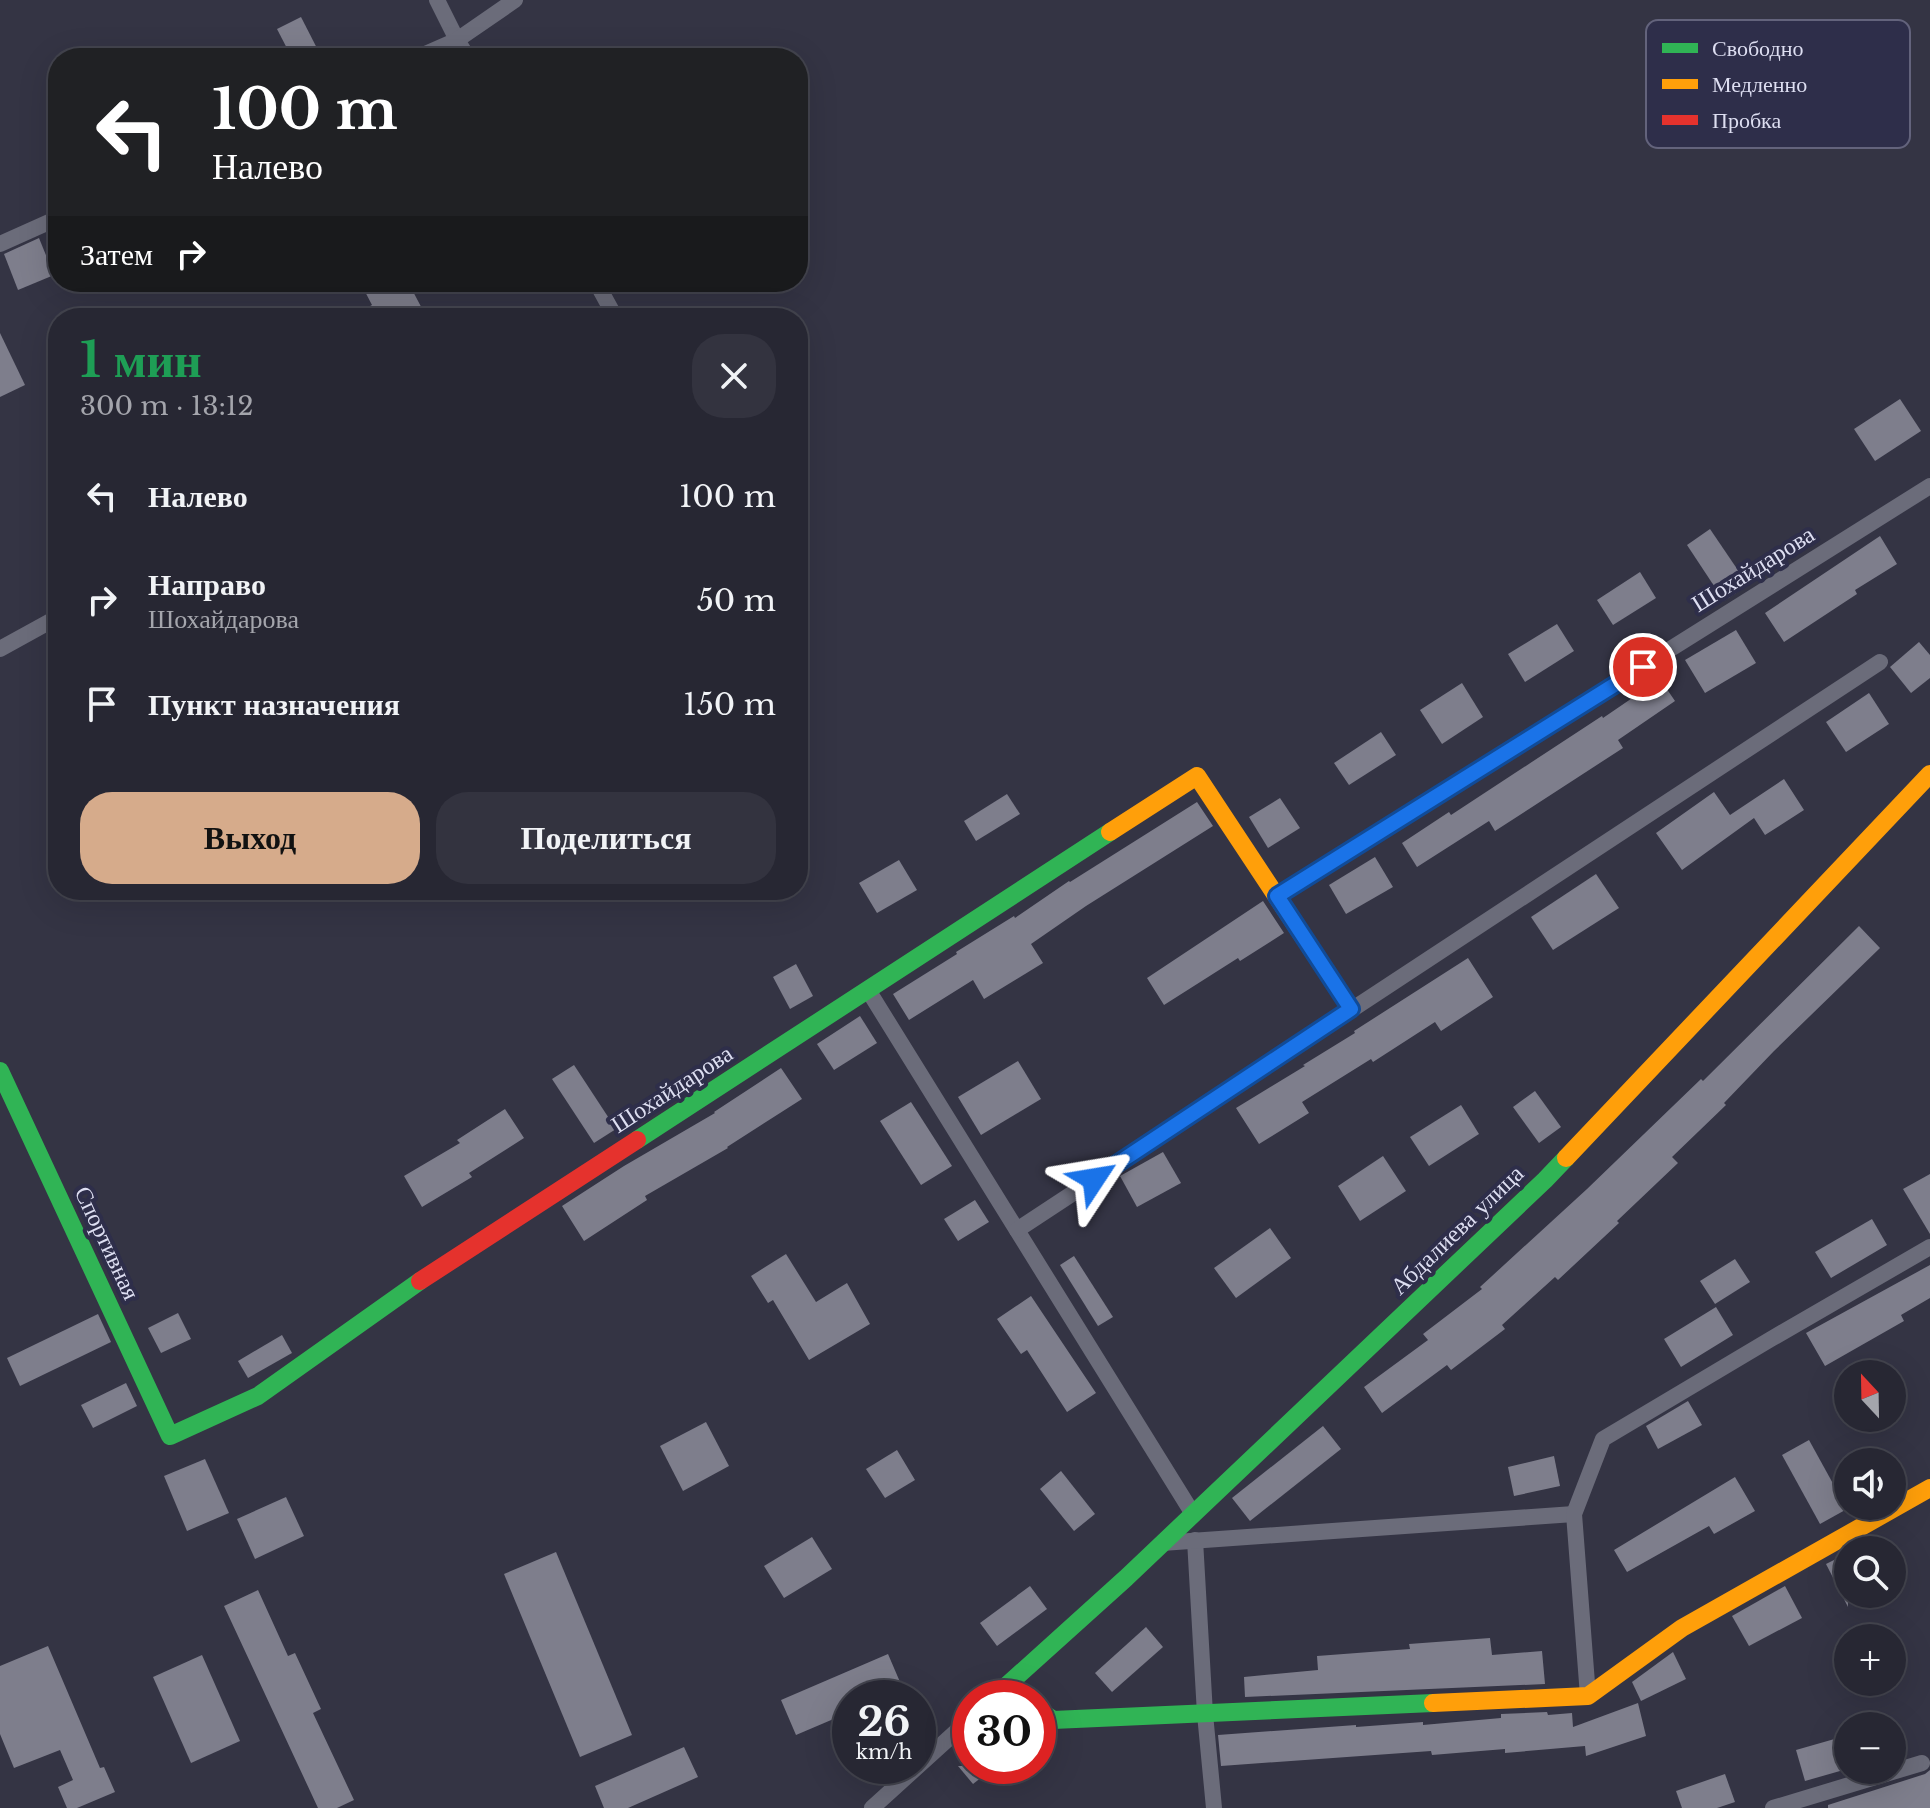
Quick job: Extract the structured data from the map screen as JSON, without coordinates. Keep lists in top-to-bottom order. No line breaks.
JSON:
{"streets":{"street":["Шохайдарова","Абдалиева улица","Спортивная"]},"crossings":[["Шохайдарова","Спортивная"]],"legend":["Свободно","Медленно","Пробка"],"north":"top","page":{"turn":["100 m","Налево"],"then":"Затем","heading":["1 мин","300 m · 13:12"],"list":[{"name":"Налево","value":"100 m"},{"name":"Направо","note":"Шохайдарова","value":"50 m"},{"name":"Пункт назначения","value":"150 m"}],"buttons":["Выход","Поделиться"],"map_buttons":["+","−"],"speed":"26 km/h","limit":"30"}}
